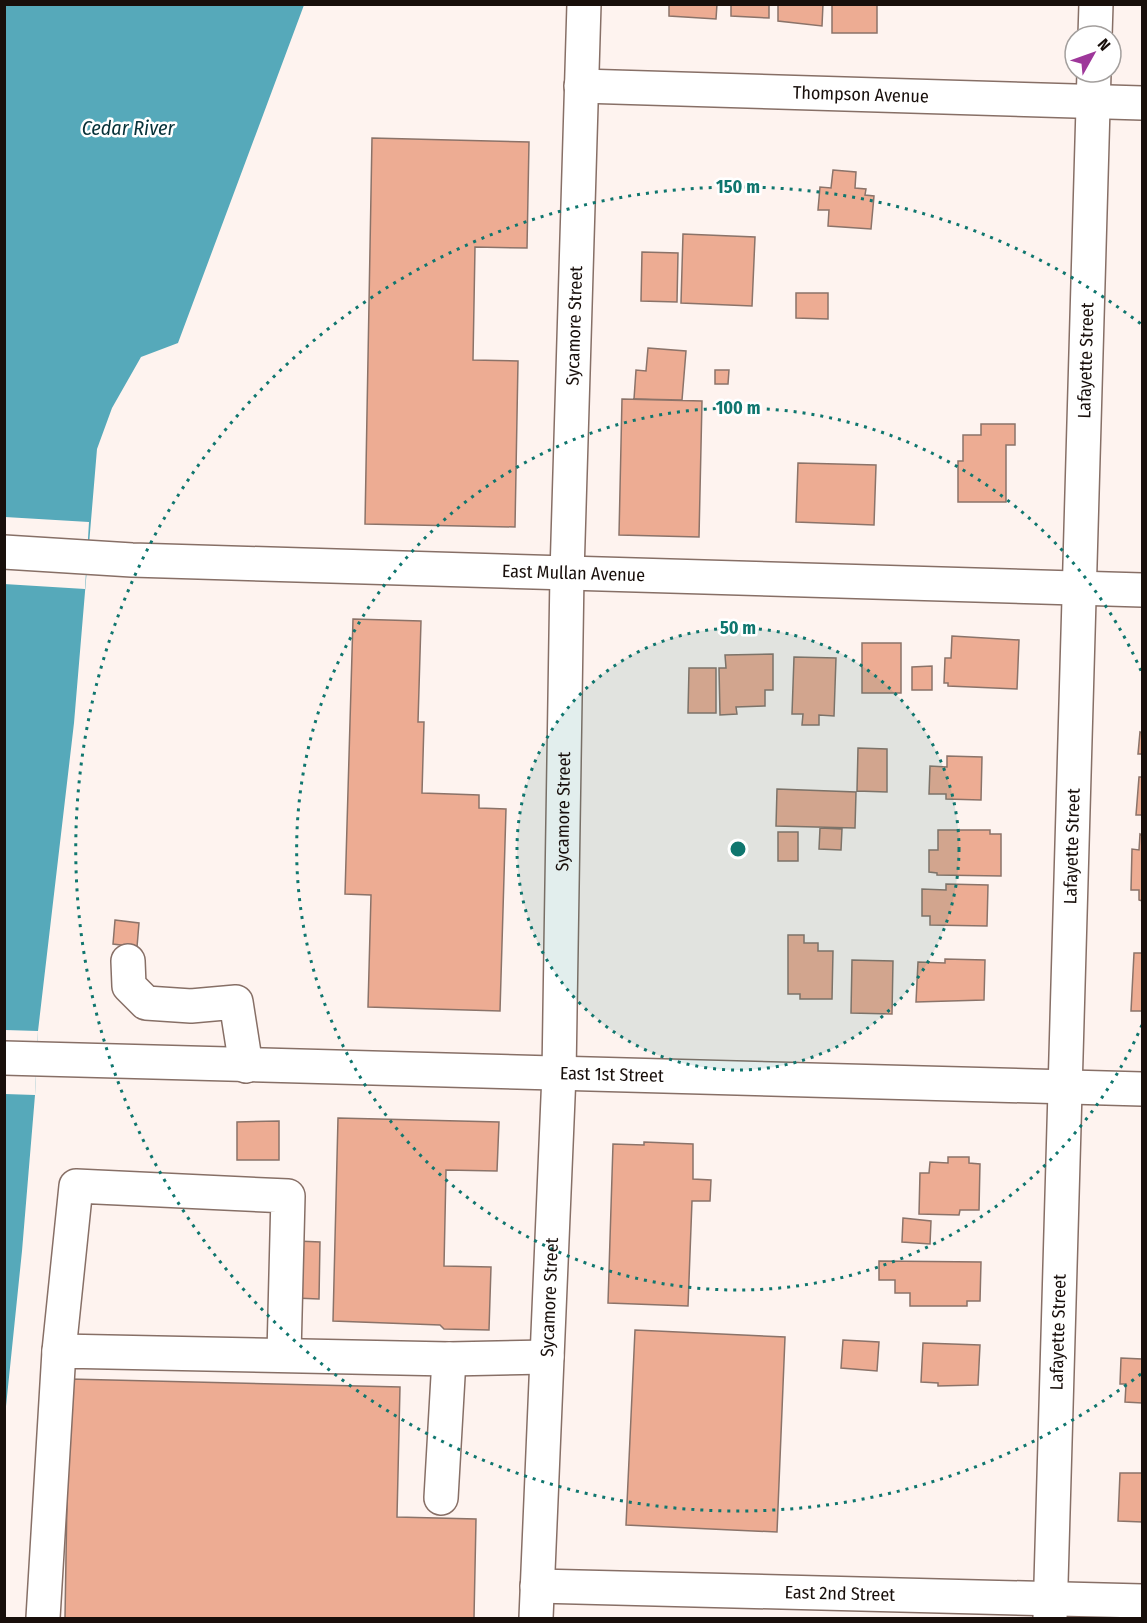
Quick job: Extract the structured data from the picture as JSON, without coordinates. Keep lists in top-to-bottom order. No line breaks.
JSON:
{"streets":{"main road":["Thompson Avenue","Sycamore Street","Lafayette Street","East Mullan Avenue","East 1st Street","East 2nd Street"]},"crossings":[["Thompson Avenue","Sycamore Street"],["Thompson Avenue","Lafayette Street"],["Sycamore Street","East Mullan Avenue"],["Sycamore Street","East 1st Street"],["Sycamore Street","East 2nd Street"],["Lafayette Street","East Mullan Avenue"],["Lafayette Street","East 1st Street"],["Lafayette Street","East 2nd Street"]],"water":["Cedar River"],"north":"top right","rings":["150 m","100 m","50 m"]}
